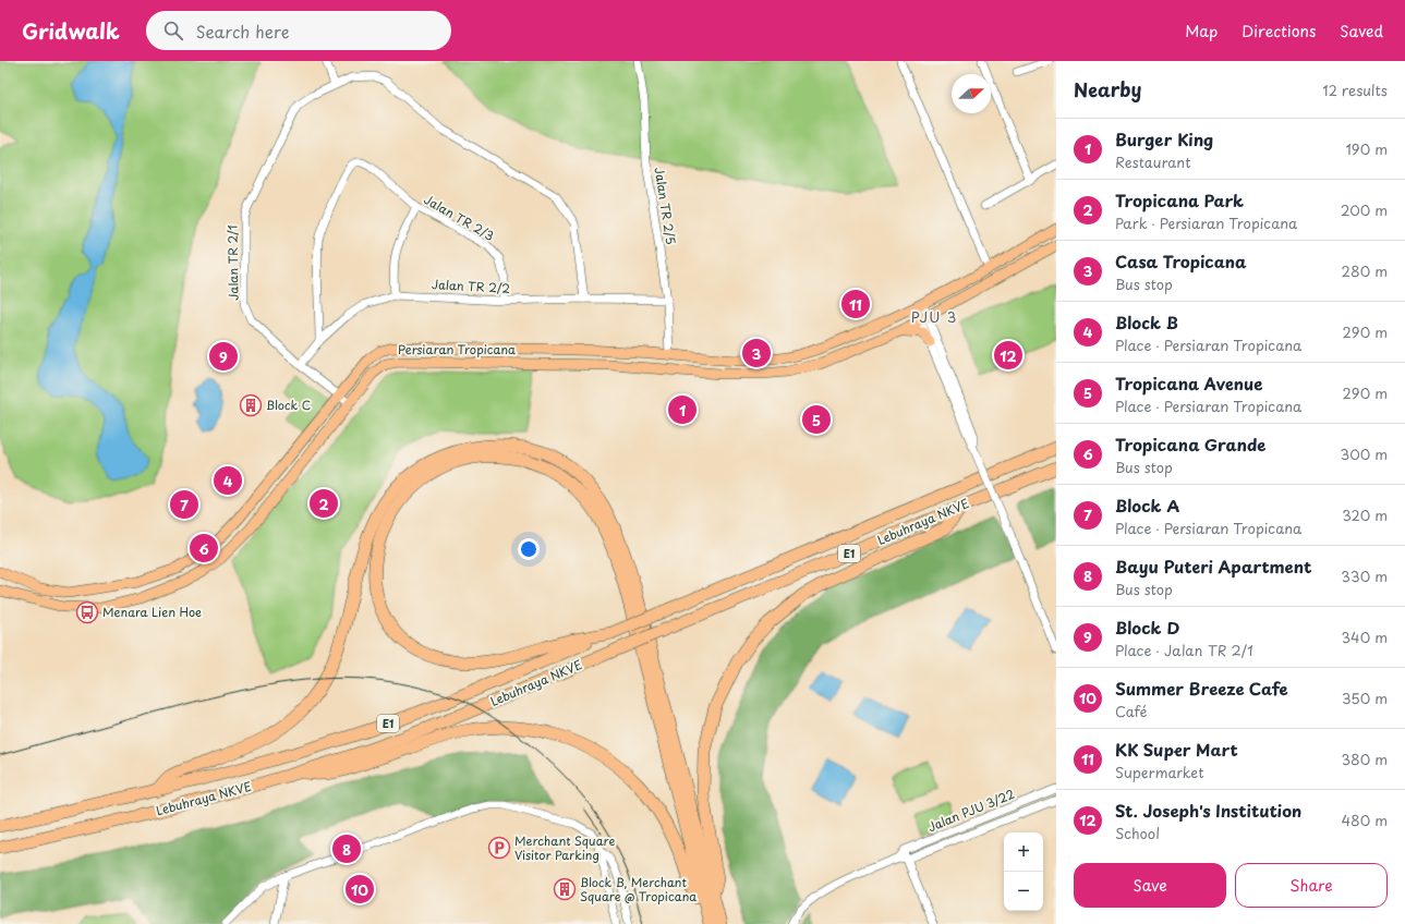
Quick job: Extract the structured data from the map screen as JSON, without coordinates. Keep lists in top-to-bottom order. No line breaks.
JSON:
{"streets":{"highway":["Lebuhraya NKVE","E1"],"main road":["Persiaran Tropicana"],"street":["Jalan TR 2/5","Jalan TR 2/3","Jalan TR 2/1","Jalan TR 2/2","Jalan PJU 3/22"]},"crossings":[["Jalan TR 2/5","Jalan TR 2/2"],["Jalan TR 2/5","Persiaran Tropicana"],["Jalan TR 2/3","Jalan TR 2/2"],["Jalan TR 2/1","Jalan TR 2/2"],["Jalan TR 2/1","Persiaran Tropicana"]],"districts":["PJU 3"],"places":{"building":["Block C","Block B, Merchant Square @ Tropicana"],"bus stop":["Menara Lien Hoe"],"parking":["Merchant Square Visitor Parking"]},"north":"right","page":{"header":"Gridwalk","search":"Search here","nav":["Map","Directions","Saved"],"heading":["Nearby","12 results"],"list":[{"mark":"1","name":"Burger King","note":"Restaurant","value":"190 m"},{"mark":"2","name":"Tropicana Park","note":"Park · Persiaran Tropicana","value":"200 m"},{"mark":"3","name":"Casa Tropicana","note":"Bus stop","value":"280 m"},{"mark":"4","name":"Block B","note":"Place · Persiaran Tropicana","value":"290 m"},{"mark":"5","name":"Tropicana Avenue","note":"Place · Persiaran Tropicana","value":"290 m"},{"mark":"6","name":"Tropicana Grande","note":"Bus stop","value":"300 m"},{"mark":"7","name":"Block A","note":"Place · Persiaran Tropicana","value":"320 m"},{"mark":"8","name":"Bayu Puteri Apartment","note":"Bus stop","value":"330 m"},{"mark":"9","name":"Block D","note":"Place · Jalan TR 2/1","value":"340 m"},{"mark":"10","name":"Summer Breeze Cafe","note":"Café","value":"350 m"},{"mark":"11","name":"KK Super Mart","note":"Supermarket","value":"380 m"},{"mark":"12","name":"St. Joseph's Institution","note":"School","value":"480 m"}],"pins":["11","3","12","9","1","5","4","2","7","6","8","10"],"map_buttons":["+","−"],"buttons":["Save","Share"]}}
